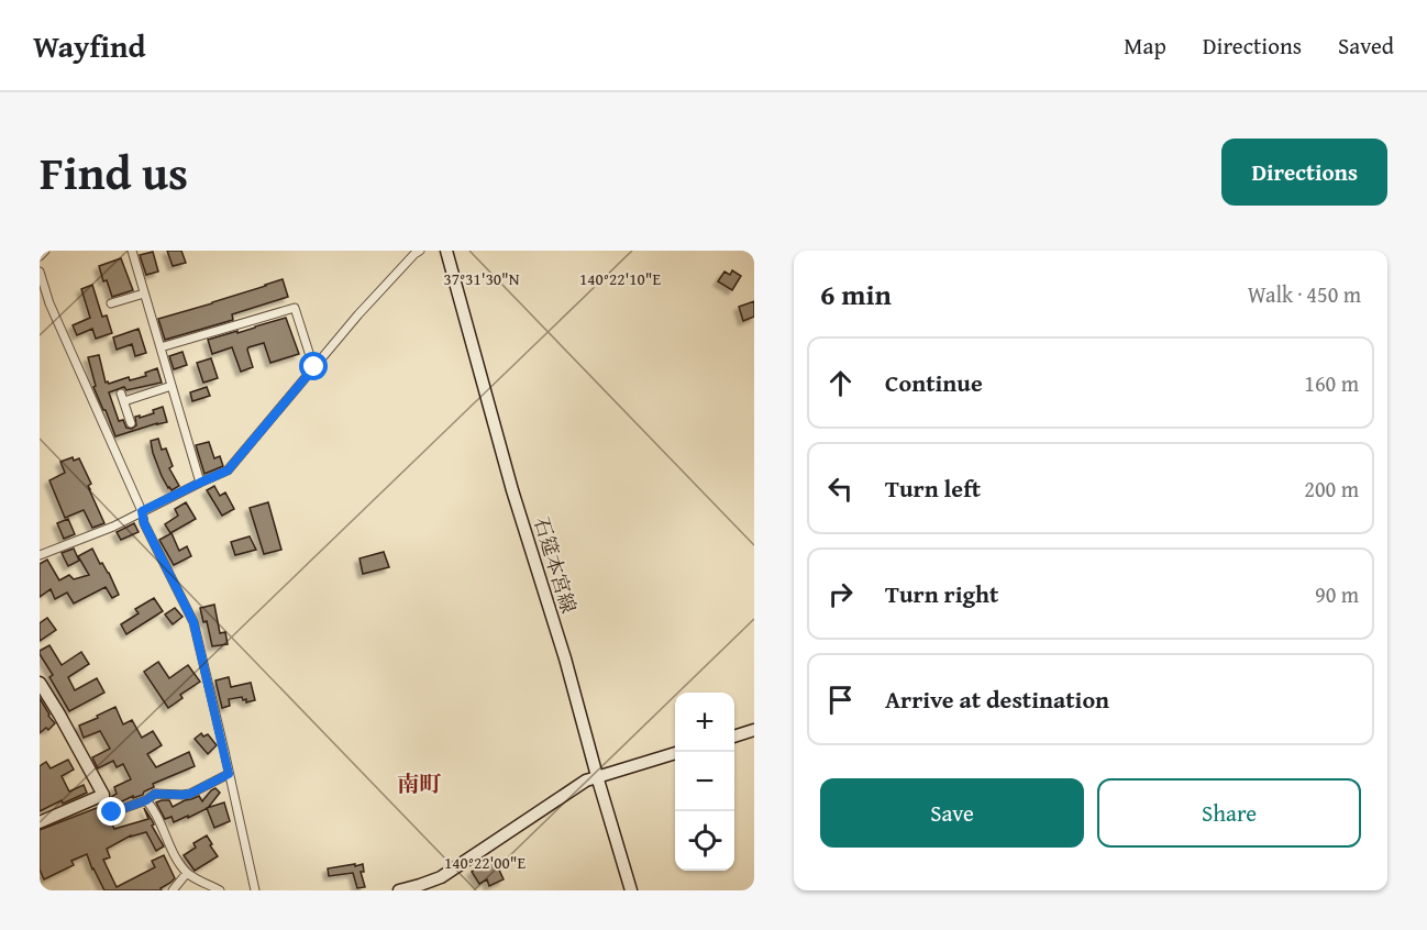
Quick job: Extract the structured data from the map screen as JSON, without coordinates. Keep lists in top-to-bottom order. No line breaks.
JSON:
{"streets":{"main road":["石筵本宮線"]},"districts":["南町"],"page":{"header":"Wayfind","nav":["Map","Directions","Saved"],"title":"Find us","buttons":["Directions",["Save","Share"]],"heading":["6 min","Walk · 450 m"],"list":[["Continue","160 m"],["Turn left","200 m"],["Turn right","90 m"],"Arrive at destination"],"map_buttons":["+","−"]},"coordinates":["140°22'10\"E","37°31'30\"N","140°22'00\"E"]}
